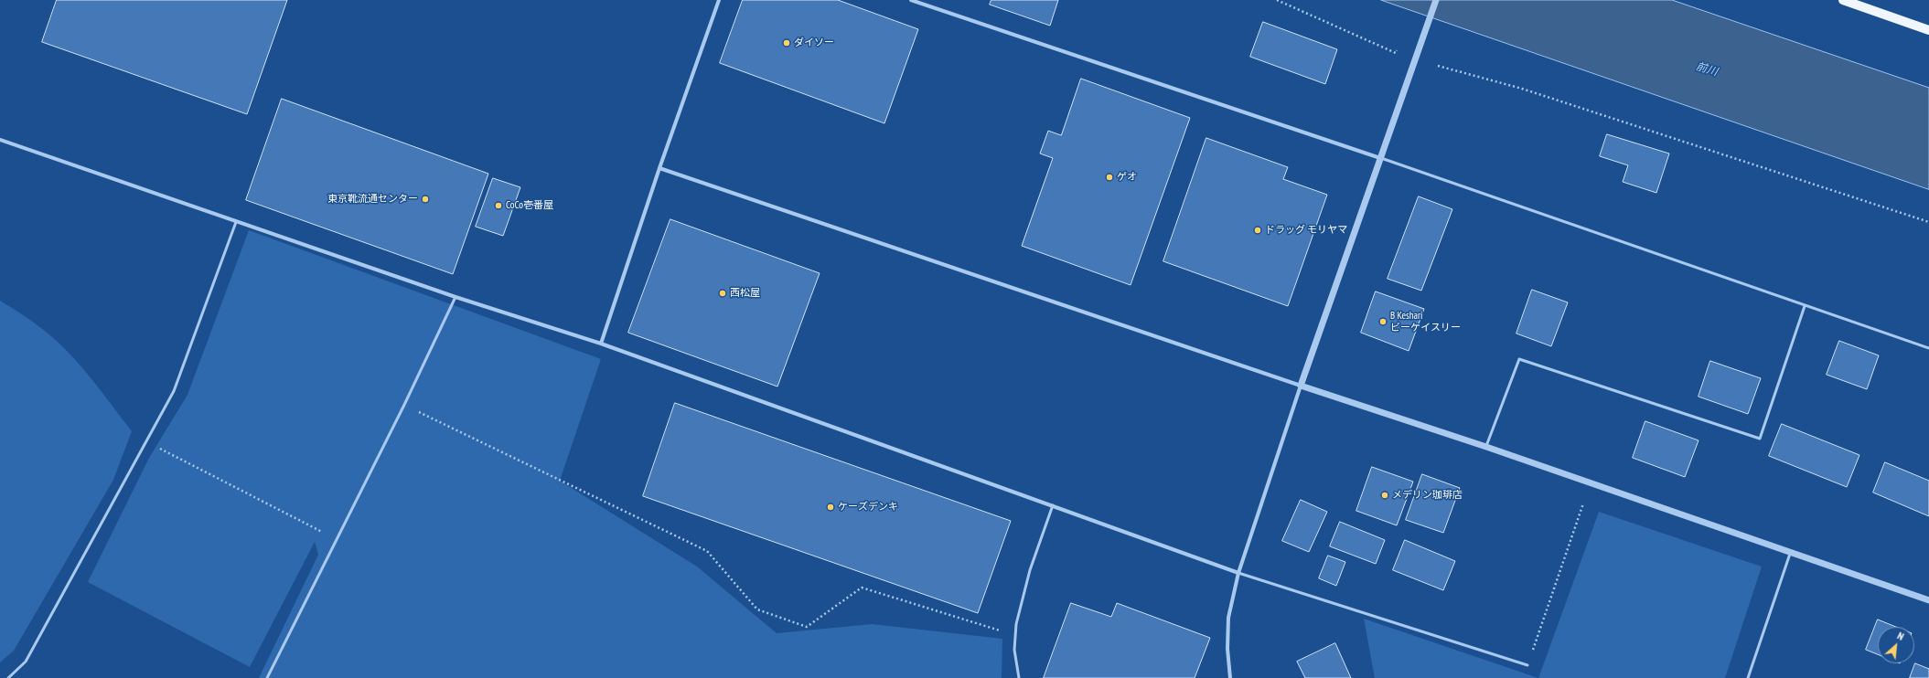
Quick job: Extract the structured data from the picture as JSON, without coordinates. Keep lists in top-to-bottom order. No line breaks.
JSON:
{"water":["前川"],"places":["ダイソー","ゲオ","東京靴流通センター","CoCo壱番屋","ドラッグ モリヤマ","西松屋","B Keshari ビーケイスリー","メデリン珈琲店","ケーズデンキ"],"north":"top right"}
